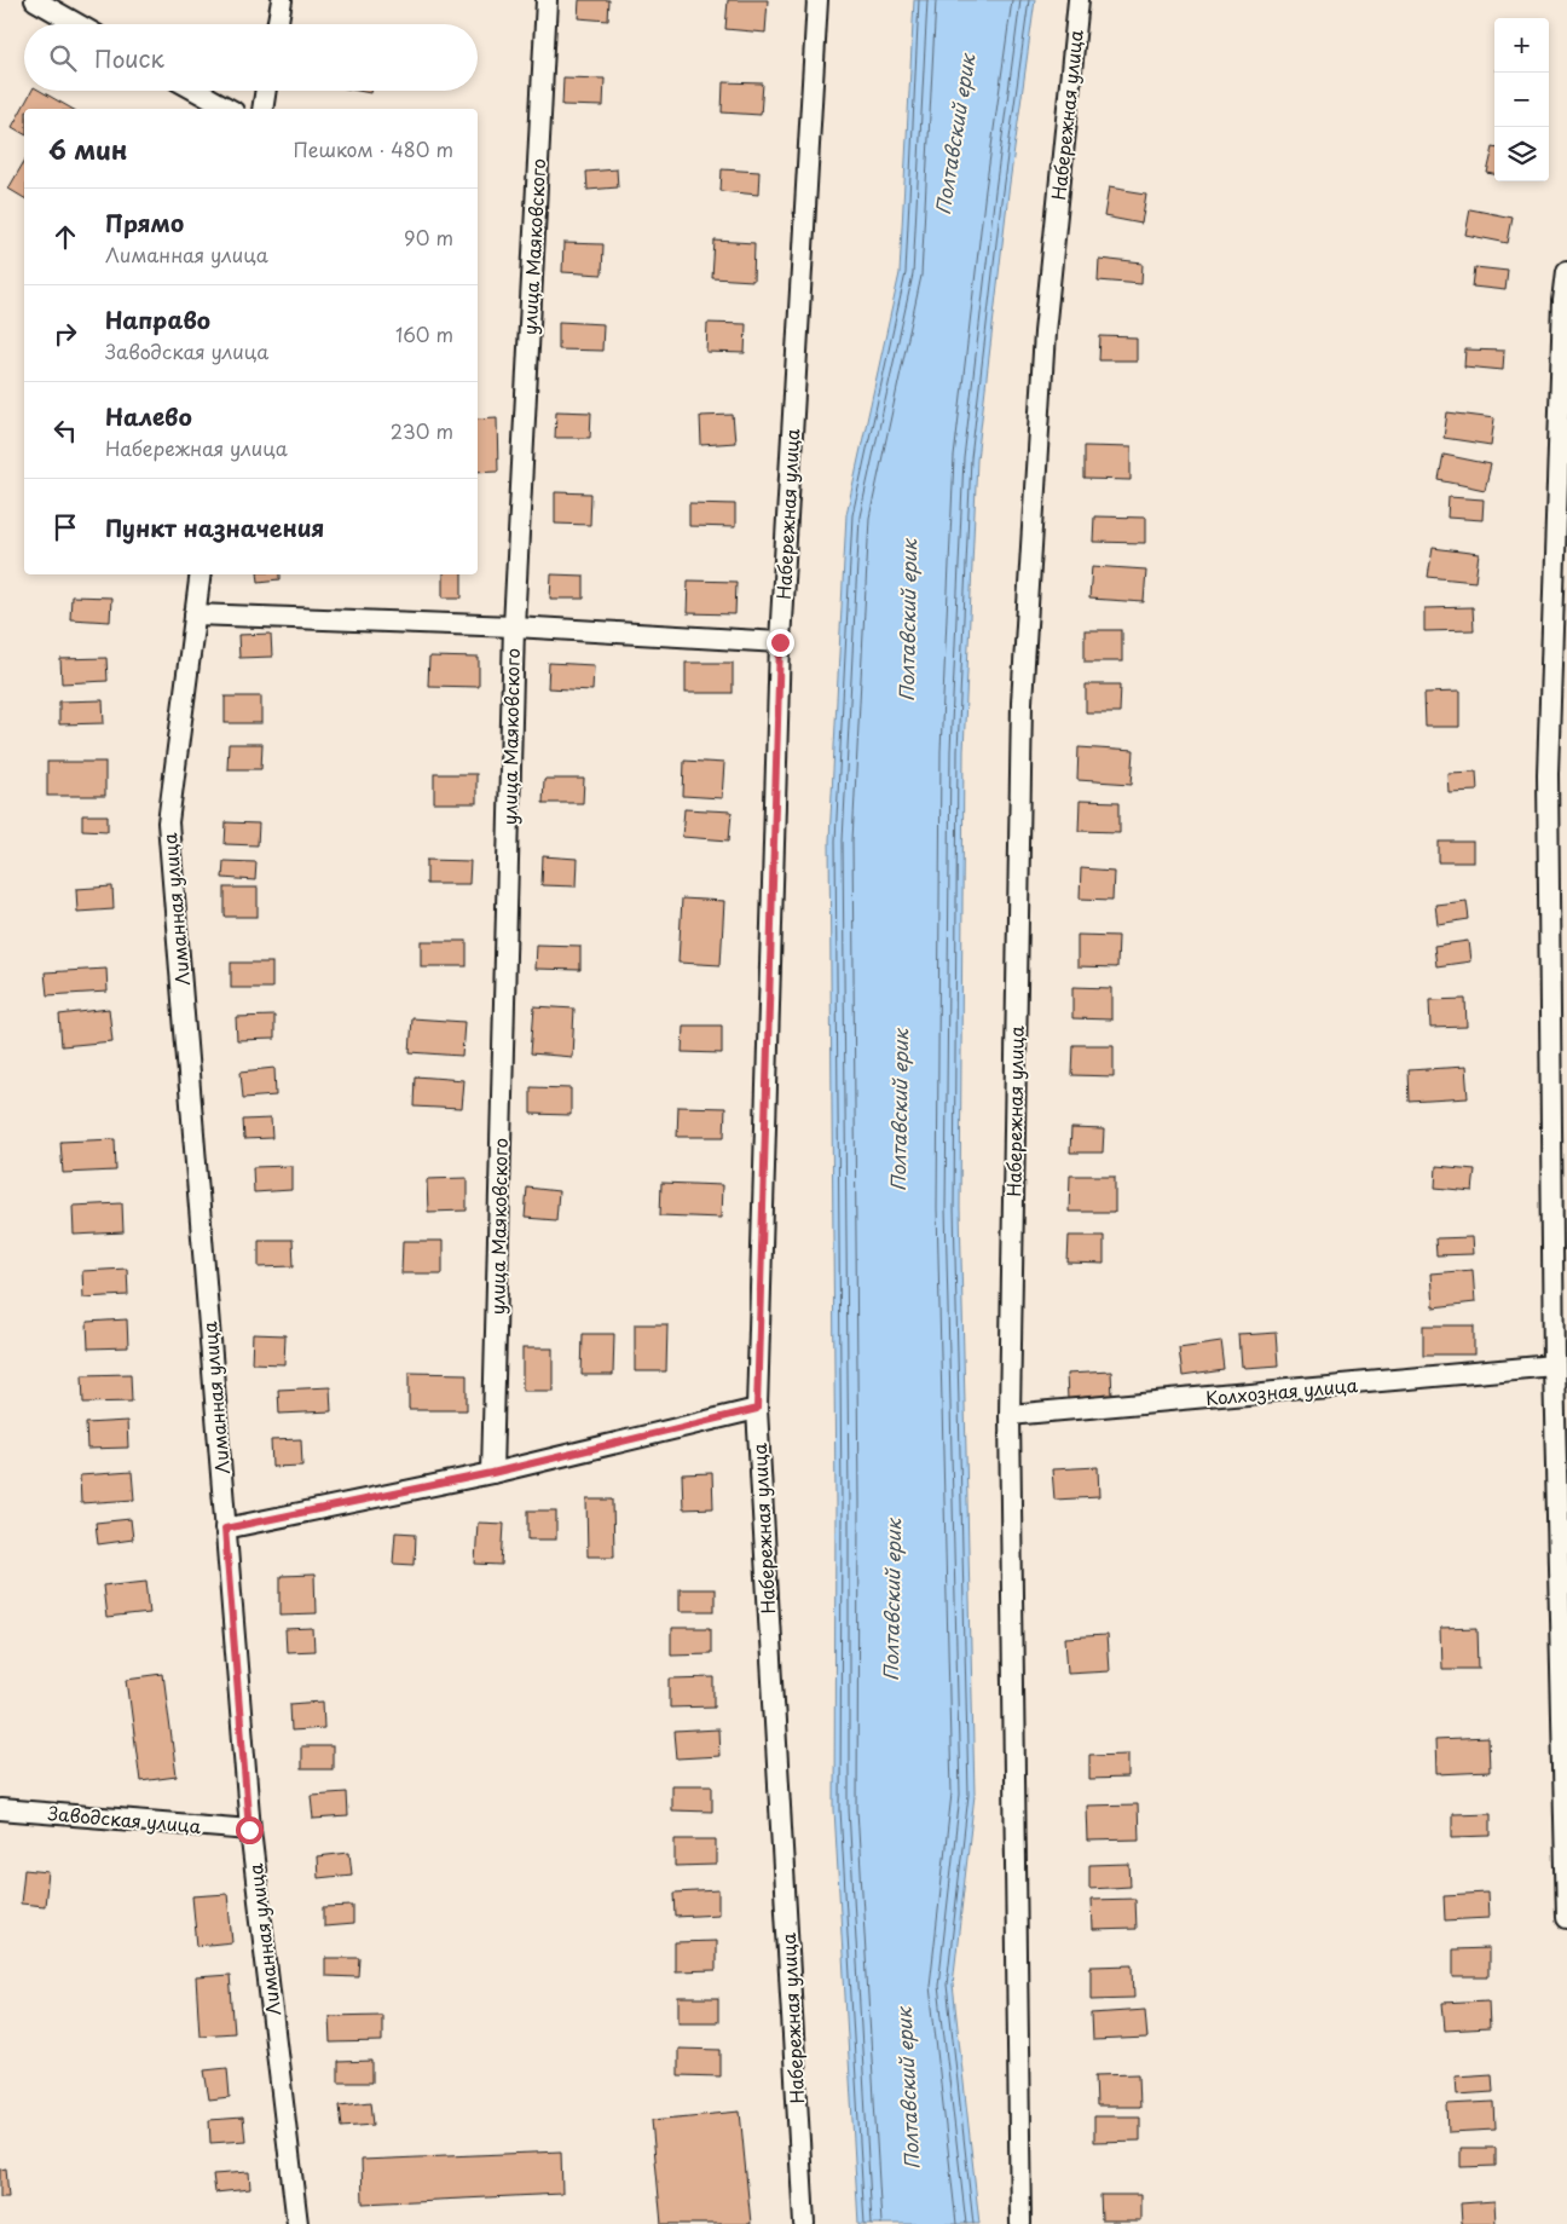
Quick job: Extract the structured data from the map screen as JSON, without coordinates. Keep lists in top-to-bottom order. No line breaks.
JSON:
{"streets":{"street":["Набережная улица","улица Маяковского","Лиманная улица","Колхозная улица","Заводская улица"]},"crossings":[["Набережная улица","Колхозная улица"],["Лиманная улица","Заводская улица"]],"water":["Полтавский ерик"],"page":{"map_buttons":["+","−"],"search":"Поиск","heading":["6 мин","Пешком · 480 m"],"list":[["Прямо","Лиманная улица","90 m"],["Направо","Заводская улица","160 m"],["Налево","Набережная улица","230 m"],"Пункт назначения"]}}
